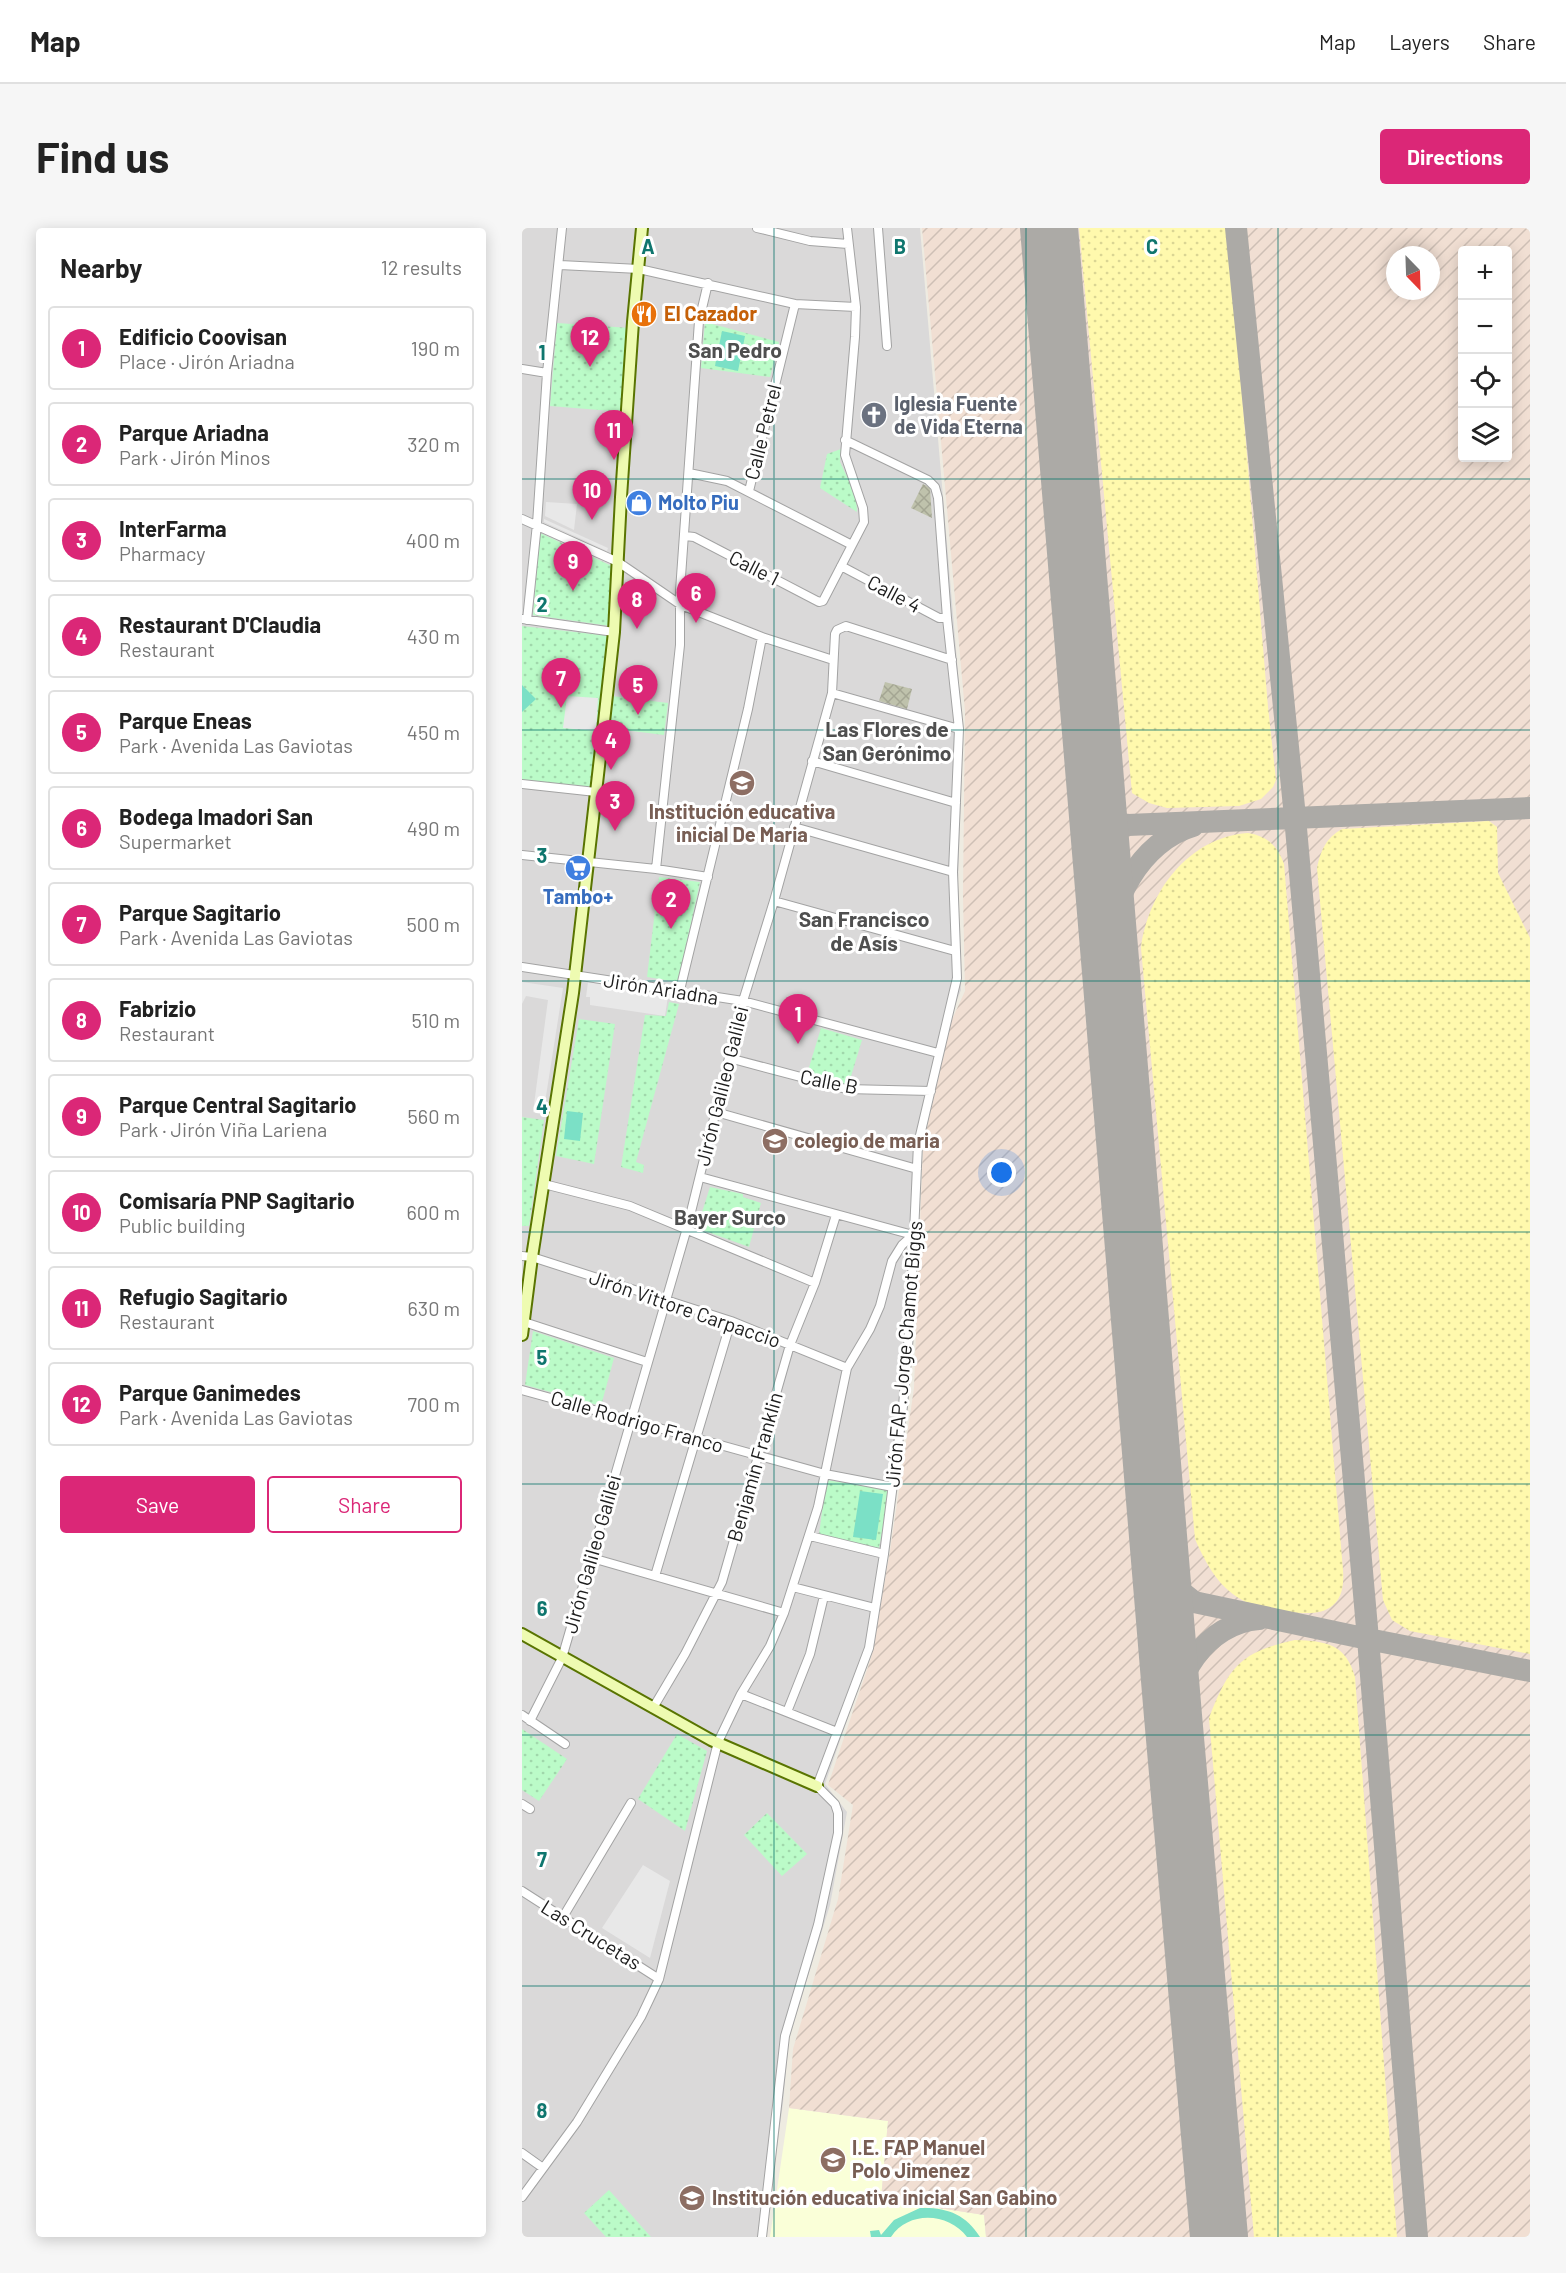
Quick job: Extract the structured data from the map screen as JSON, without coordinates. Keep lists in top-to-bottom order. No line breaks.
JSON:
{"streets":{"street":["Calle Petrel","Calle 1","Calle 4","Jirón Ariadna","Calle B","Jirón Galileo Galilei","Jirón Vittore Carpaccio","Jirón FAP. Jorge Chamot Biggs","Calle Rodrigo Franco","Benjamín Franklin","Las Crucetas"]},"crossings":[["Calle 1","Calle 4"],["Calle 4","Jirón FAP. Jorge Chamot Biggs"],["Jirón Ariadna","Jirón Galileo Galilei"],["Jirón Ariadna","Jirón FAP. Jorge Chamot Biggs"],["Calle B","Jirón Galileo Galilei"],["Calle B","Jirón FAP. Jorge Chamot Biggs"],["Jirón Galileo Galilei","Jirón Vittore Carpaccio"],["Jirón Galileo Galilei","Jirón FAP. Jorge Chamot Biggs"],["Jirón Galileo Galilei","Calle Rodrigo Franco"],["Jirón Vittore Carpaccio","Benjamín Franklin"],["Jirón FAP. Jorge Chamot Biggs","Calle Rodrigo Franco"],["Calle Rodrigo Franco","Benjamín Franklin"]],"districts":["San Pedro","Las Flores de San Gerónimo","San Francisco de Asís","Bayer Surco"],"places":{"restaurant":["El Cazador"],"church":["Iglesia Fuente de Vida Eterna"],"shop":["Molto Piu"],"school or university":["Institución educativa inicial De Maria","colegio de maria","I.E. FAP Manuel Polo Jimenez","Institución educativa inicial San Gabino"],"supermarket":["Tambo+"]},"north":"bottom right","page":{"header":"Map","nav":["Map","Layers","Share"],"buttons":["Directions",["Save","Share"]],"title":"Find us","heading":["Nearby","12 results"],"map_buttons":["+","−"],"list":[{"mark":"1","name":"Edificio Coovisan","note":"Place · Jirón Ariadna","value":"190 m"},{"mark":"2","name":"Parque Ariadna","note":"Park · Jirón Minos","value":"320 m"},{"mark":"3","name":"InterFarma","note":"Pharmacy","value":"400 m"},{"mark":"4","name":"Restaurant D'Claudia","note":"Restaurant","value":"430 m"},{"mark":"5","name":"Parque Eneas","note":"Park · Avenida Las Gaviotas","value":"450 m"},{"mark":"6","name":"Bodega Imadori San","note":"Supermarket","value":"490 m"},{"mark":"7","name":"Parque Sagitario","note":"Park · Avenida Las Gaviotas","value":"500 m"},{"mark":"8","name":"Fabrizio","note":"Restaurant","value":"510 m"},{"mark":"9","name":"Parque Central Sagitario","note":"Park · Jirón Viña Lariena","value":"560 m"},{"mark":"10","name":"Comisaría PNP Sagitario","note":"Public building","value":"600 m"},{"mark":"11","name":"Refugio Sagitario","note":"Restaurant","value":"630 m"},{"mark":"12","name":"Parque Ganimedes","note":"Park · Avenida Las Gaviotas","value":"700 m"}],"pins":["12","11","10","9","6","8","7","5","4","3","2","1"]},"grid":{"columns":["A","B","C"],"rows":["1","2","3","4","5","6","7","8"]}}
